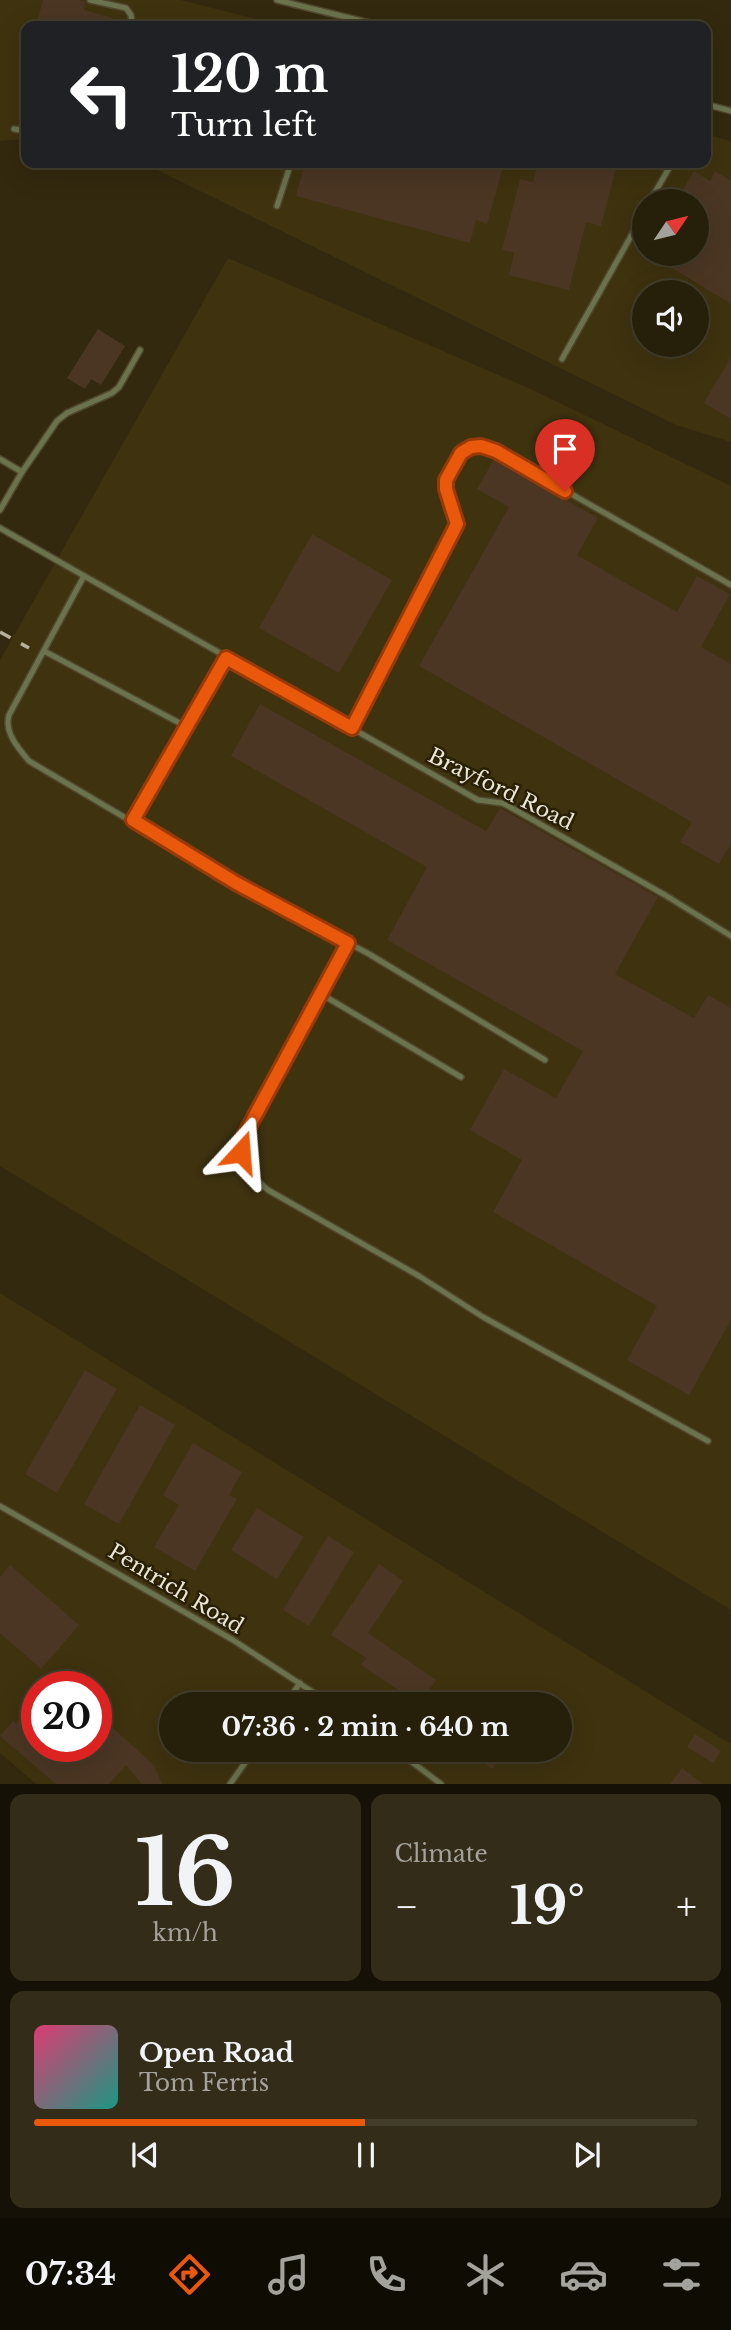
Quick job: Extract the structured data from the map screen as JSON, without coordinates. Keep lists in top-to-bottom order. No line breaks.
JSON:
{"streets":{"lane":["Brayford Road","Pentrich Road"]},"north":"top right","page":{"turn":["120 m","Turn left"],"limit":"20","trip":"07:36 · 2 min · 640 m","tile":[["16","km/h"],"Climate"],"heat":["−","19°","+"],"song":["Open Road","Tom Ferris"],"tabs":"07:34"}}
